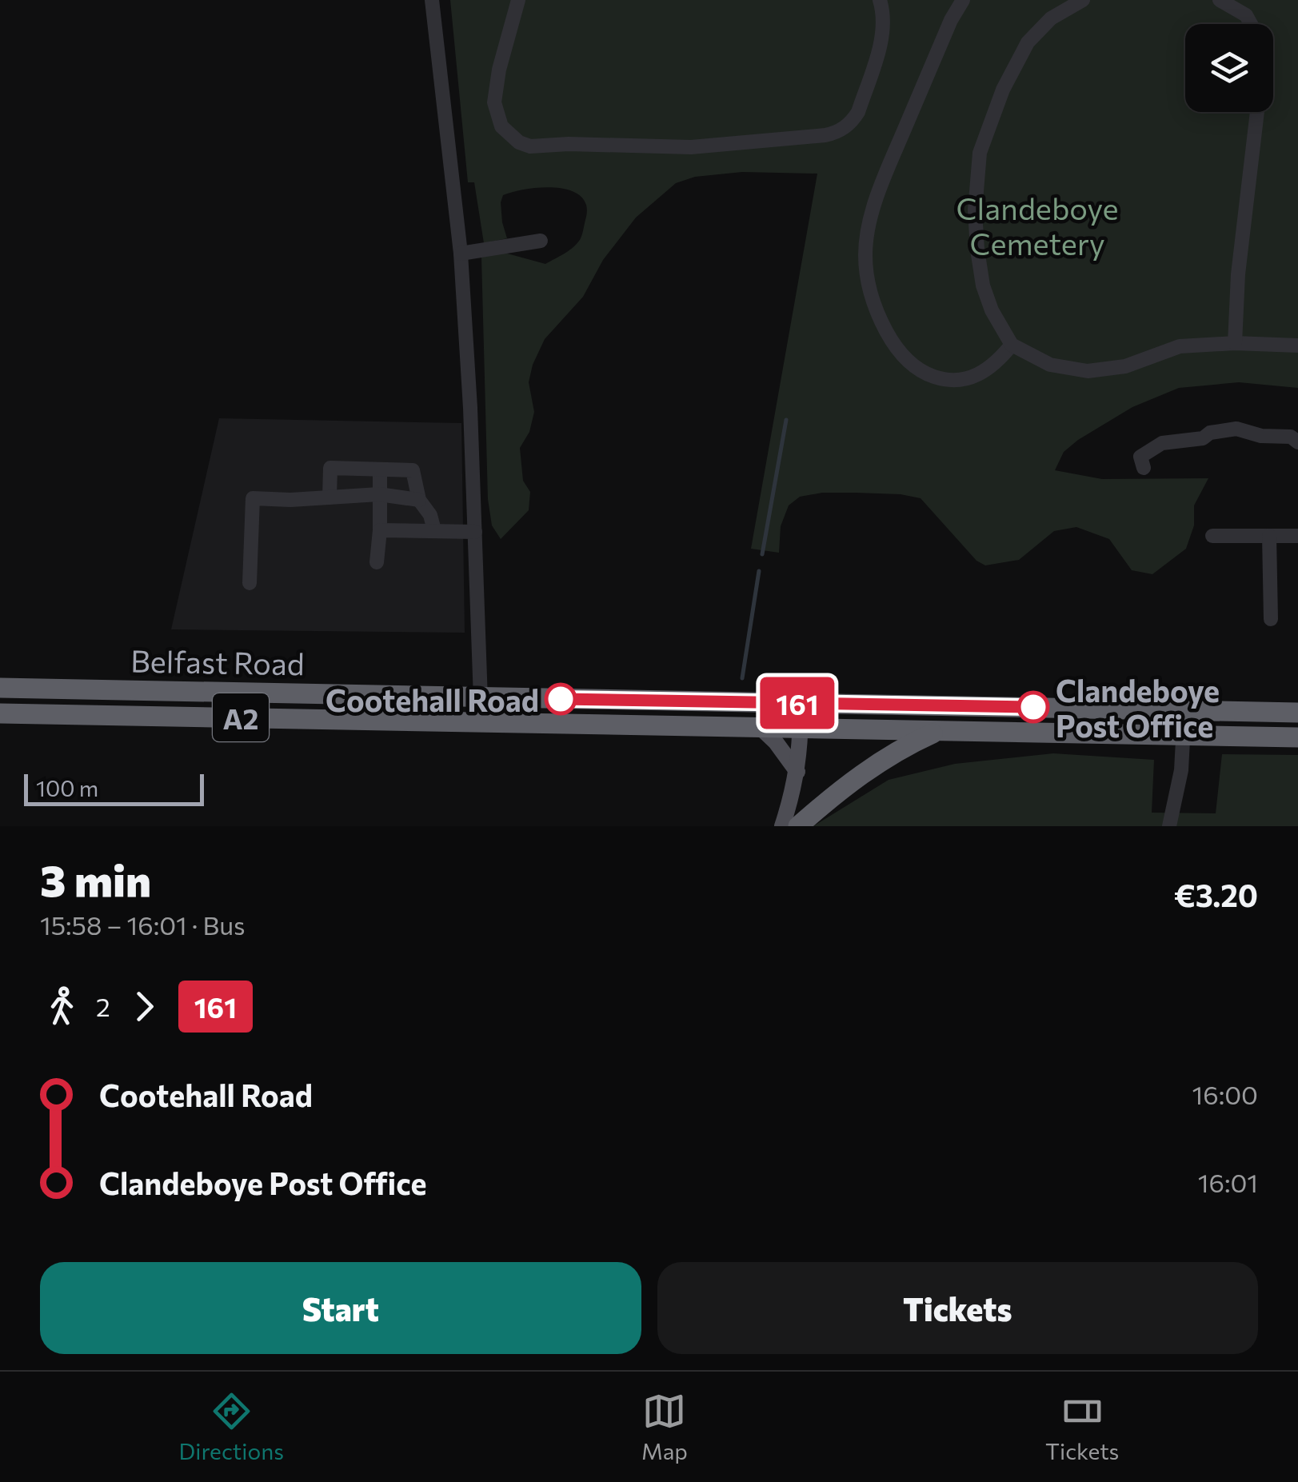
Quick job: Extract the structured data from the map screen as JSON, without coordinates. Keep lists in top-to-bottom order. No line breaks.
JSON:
{"streets":{"highway":["Belfast Road","A2"]},"parks":["Clandeboye Cemetery"],"places":["Cootehall Road","Clandeboye Post Office"],"lines":["bus line 161"],"scale_bar":"100 m","page":{"on_map":"161","scale":"100 m","heading":["3 min","15:58 – 16:01 · Bus","€3.20"],"legs":["2","161"],"list":[{"name":"Cootehall Road","value":"16:00"},{"name":"Clandeboye Post Office","value":"16:01"}],"buttons":["Start","Tickets"],"tabs":["Directions","Map","Tickets"]}}
